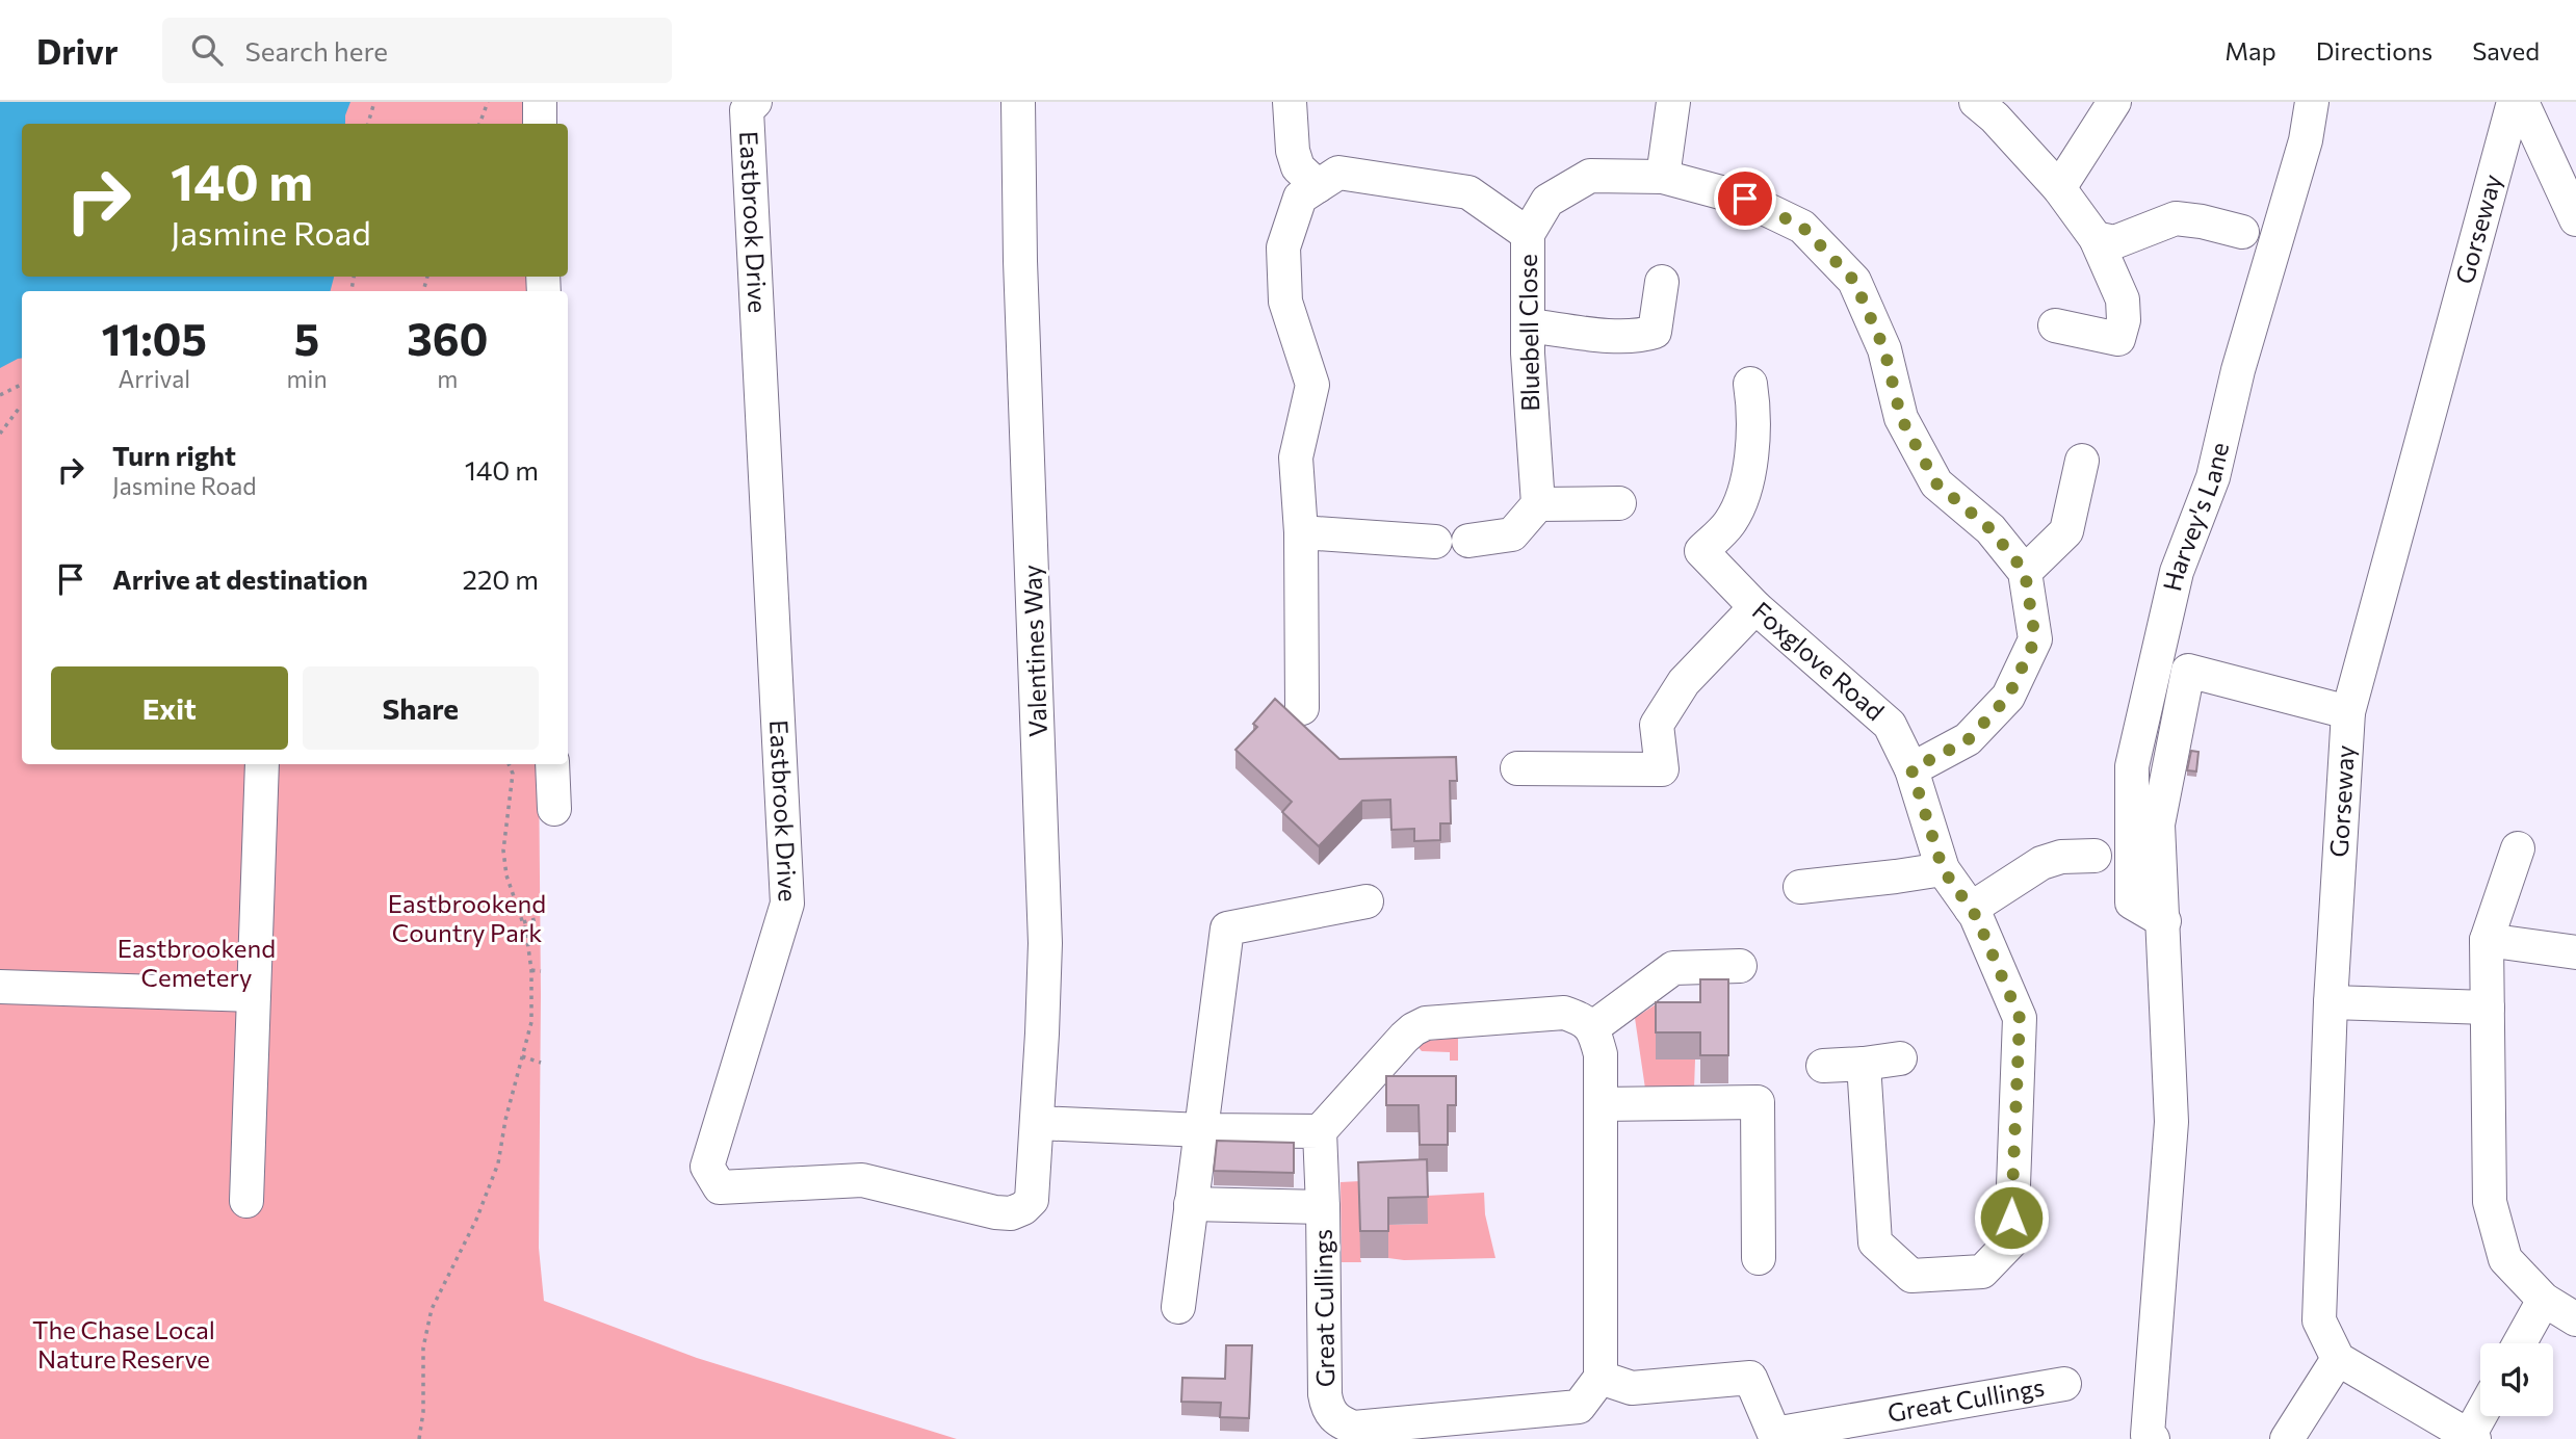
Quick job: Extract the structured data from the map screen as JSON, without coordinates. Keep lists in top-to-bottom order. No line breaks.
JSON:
{"streets":{"street":["Eastbrook Drive","Gorseway","Bluebell Close","Harvey's Lane","Valentines Way","Foxglove Road","Great Cullings"]},"crossings":[["Eastbrook Drive","Valentines Way"]],"parks":["Eastbrookend Country Park","Eastbrookend Cemetery","The Chase Local Nature Reserve"],"page":{"header":"Drivr","search":"Search here","nav":["Map","Directions","Saved"],"turn":["140 m","Jasmine Road"],"eta":["11:05","Arrival","5","min","360","m"],"list":[{"name":"Turn right","note":"Jasmine Road","value":"140 m"},{"name":"Arrive at destination","value":"220 m"}],"buttons":["Exit","Share"]}}
